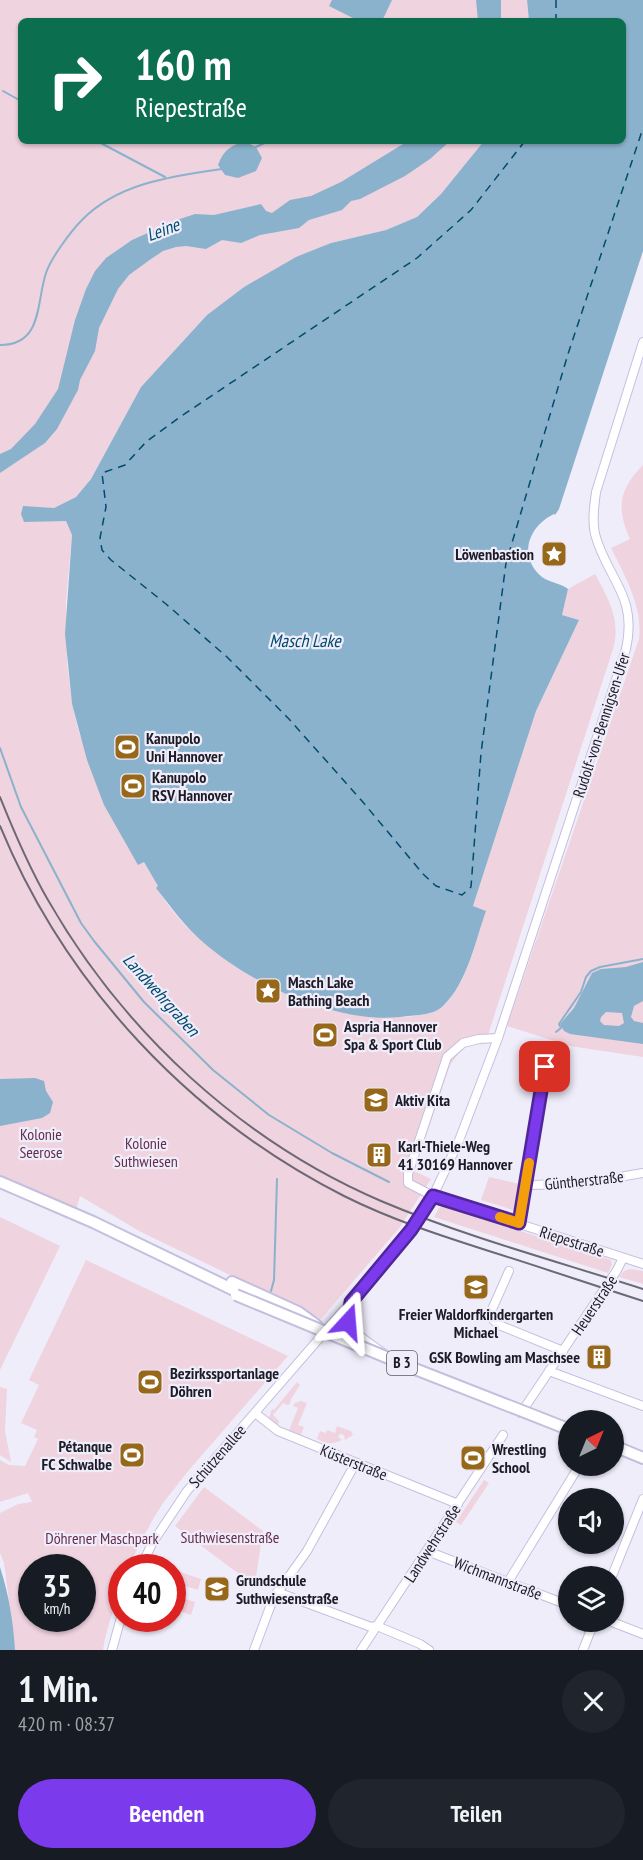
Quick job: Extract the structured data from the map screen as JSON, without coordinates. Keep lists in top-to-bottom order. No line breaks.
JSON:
{"streets":{"highway":["B 3"],"street":["Rudolf-von-Bennigsen-Ufer","Güntherstraße","Riepestraße","Heuerstraße","Schützenallee","Küsterstraße","Landwehrstraße","Wichmannstraße"]},"crossings":[["Rudolf-von-Bennigsen-Ufer","Riepestraße"],["Rudolf-von-Bennigsen-Ufer","Schützenallee"],["Güntherstraße","Riepestraße"],["Riepestraße","Heuerstraße"],["Schützenallee","Küsterstraße"],["Küsterstraße","Landwehrstraße"],["Landwehrstraße","Wichmannstraße"]],"water":["Leine","Masch Lake","Landwehrgraben"],"parks":["Kolonie Seerose","Kolonie Suthwiesen","Suthwiesenstraße","Döhrener Maschpark"],"places":{"place":["Löwenbastion","Masch Lake Bathing Beach"],"sports":["Kanupolo Uni Hannover","Kanupolo RSV Hannover","Aspria Hannover Spa & Sport Club","Bezirkssportanlage Döhren","Pétanque FC Schwalbe","Wrestling School"],"school or university":["Aktiv Kita","Freier Waldorfkindergarten Michael","Grundschule Suthwiesenstraße"],"building":["Karl-Thiele-Weg 41 30169 Hannover","GSK Bowling am Maschsee"]},"north":"top right","page":{"turn":["160 m","Riepestraße"],"speed":"35 km/h","limit":"40","heading":["1 Min.","420 m · 08:37"],"buttons":["Beenden","Teilen"]}}
